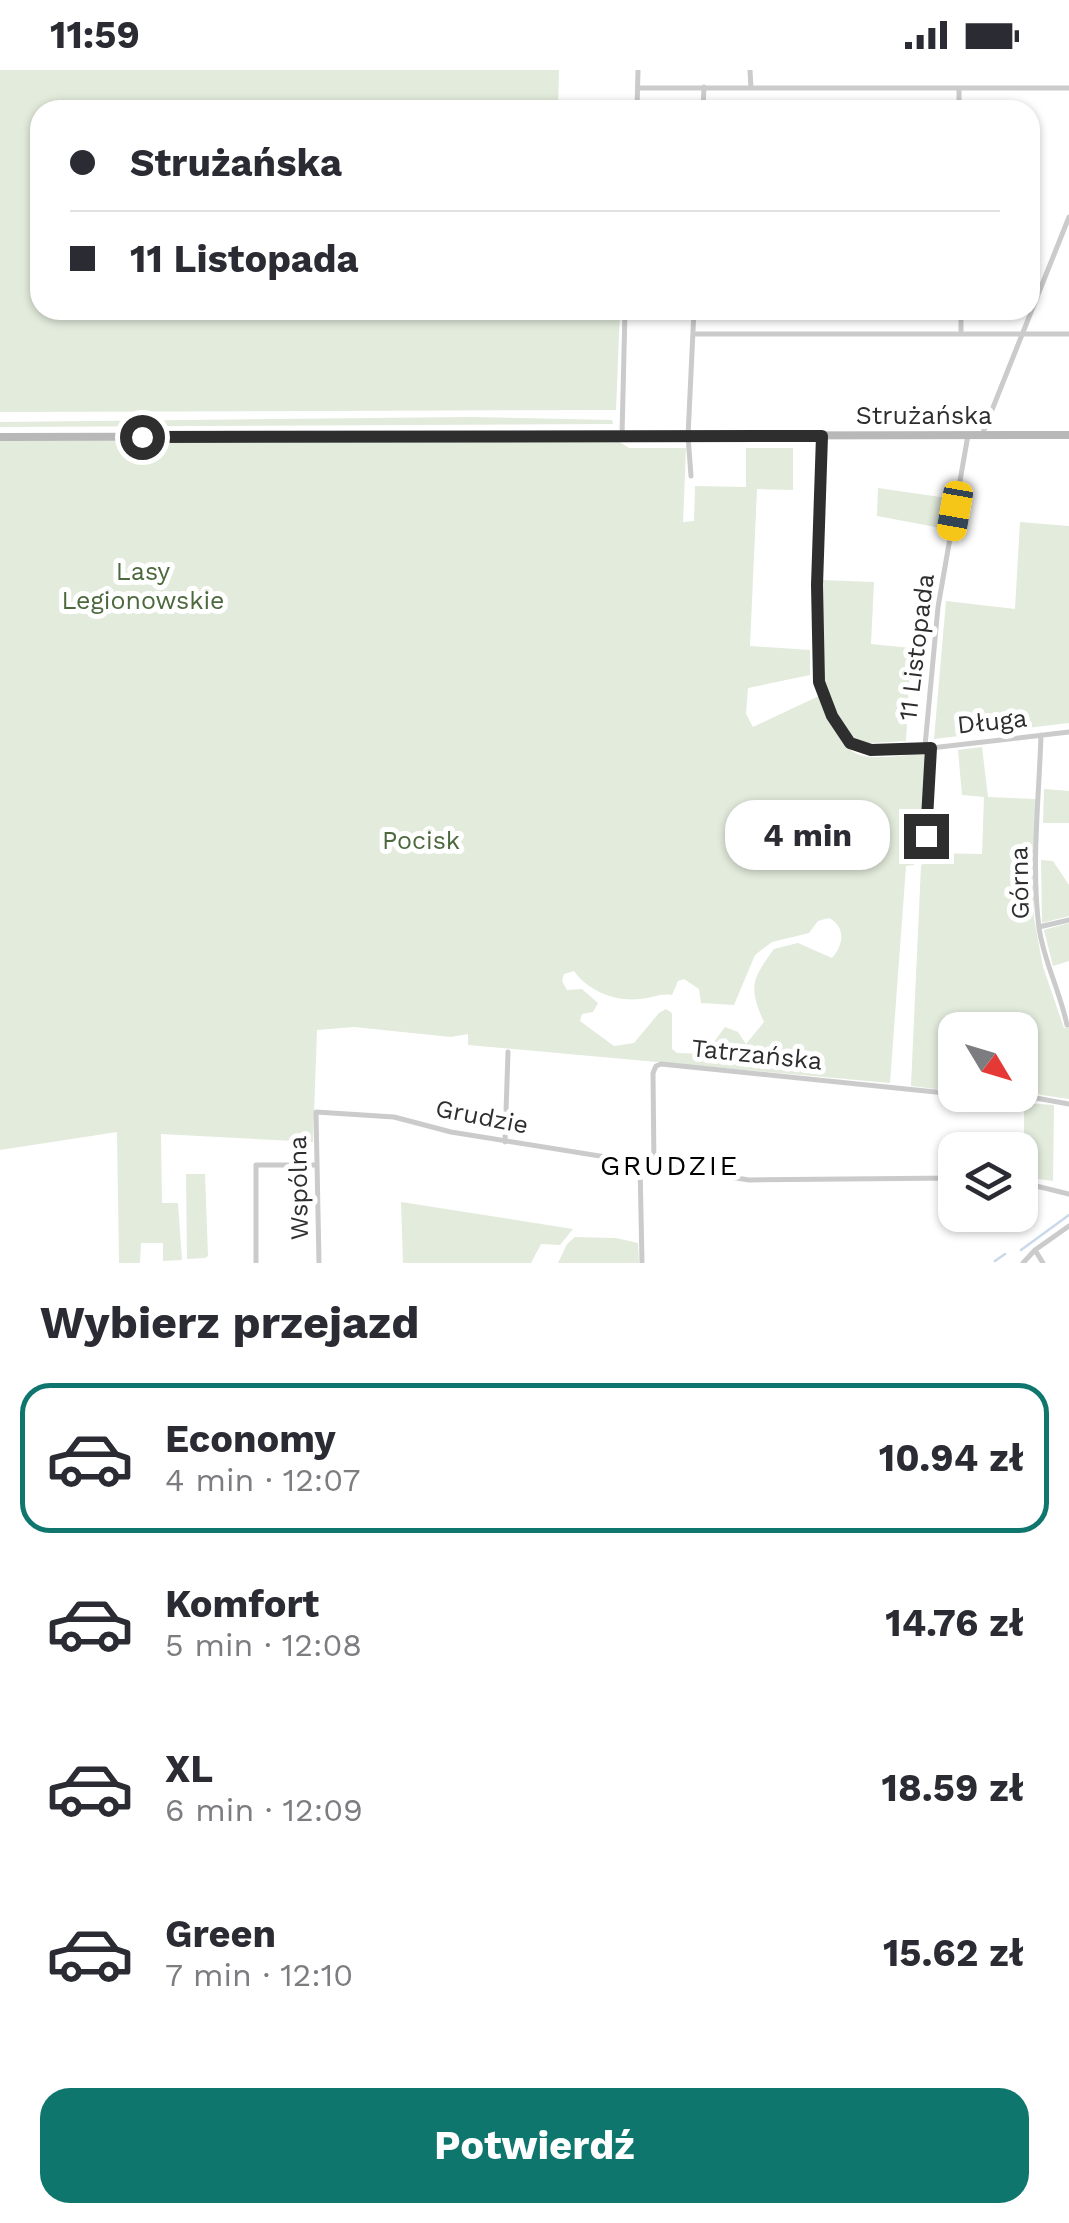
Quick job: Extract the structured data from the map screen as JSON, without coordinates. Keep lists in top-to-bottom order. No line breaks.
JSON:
{"streets":{"main road":["Strużańska"],"street":["11 Listopada","Długa","Górna","Tatrzańska","Grudzie","Wspólna"]},"crossings":[["Strużańska","11 Listopada"],["Strużańska","Długa"],["11 Listopada","Długa"],["Długa","Górna"],["Tatrzańska","Grudzie"],["Grudzie","Wspólna"]],"districts":["GRUDZIE"],"parks":["Lasy Legionowskie","Pocisk"],"north":"bottom right","page":{"status":"11:59","banner":["Strużańska","11 Listopada"],"bubble":"4 min","heading":"Wybierz przejazd","list":[{"name":"Economy","note":"4 min · 12:07","value":"10.94 zł"},{"name":"Komfort","note":"5 min · 12:08","value":"14.76 zł"},{"name":"XL","note":"6 min · 12:09","value":"18.59 zł"},{"name":"Green","note":"7 min · 12:10","value":"15.62 zł"}],"buttons":"Potwierdź"}}
